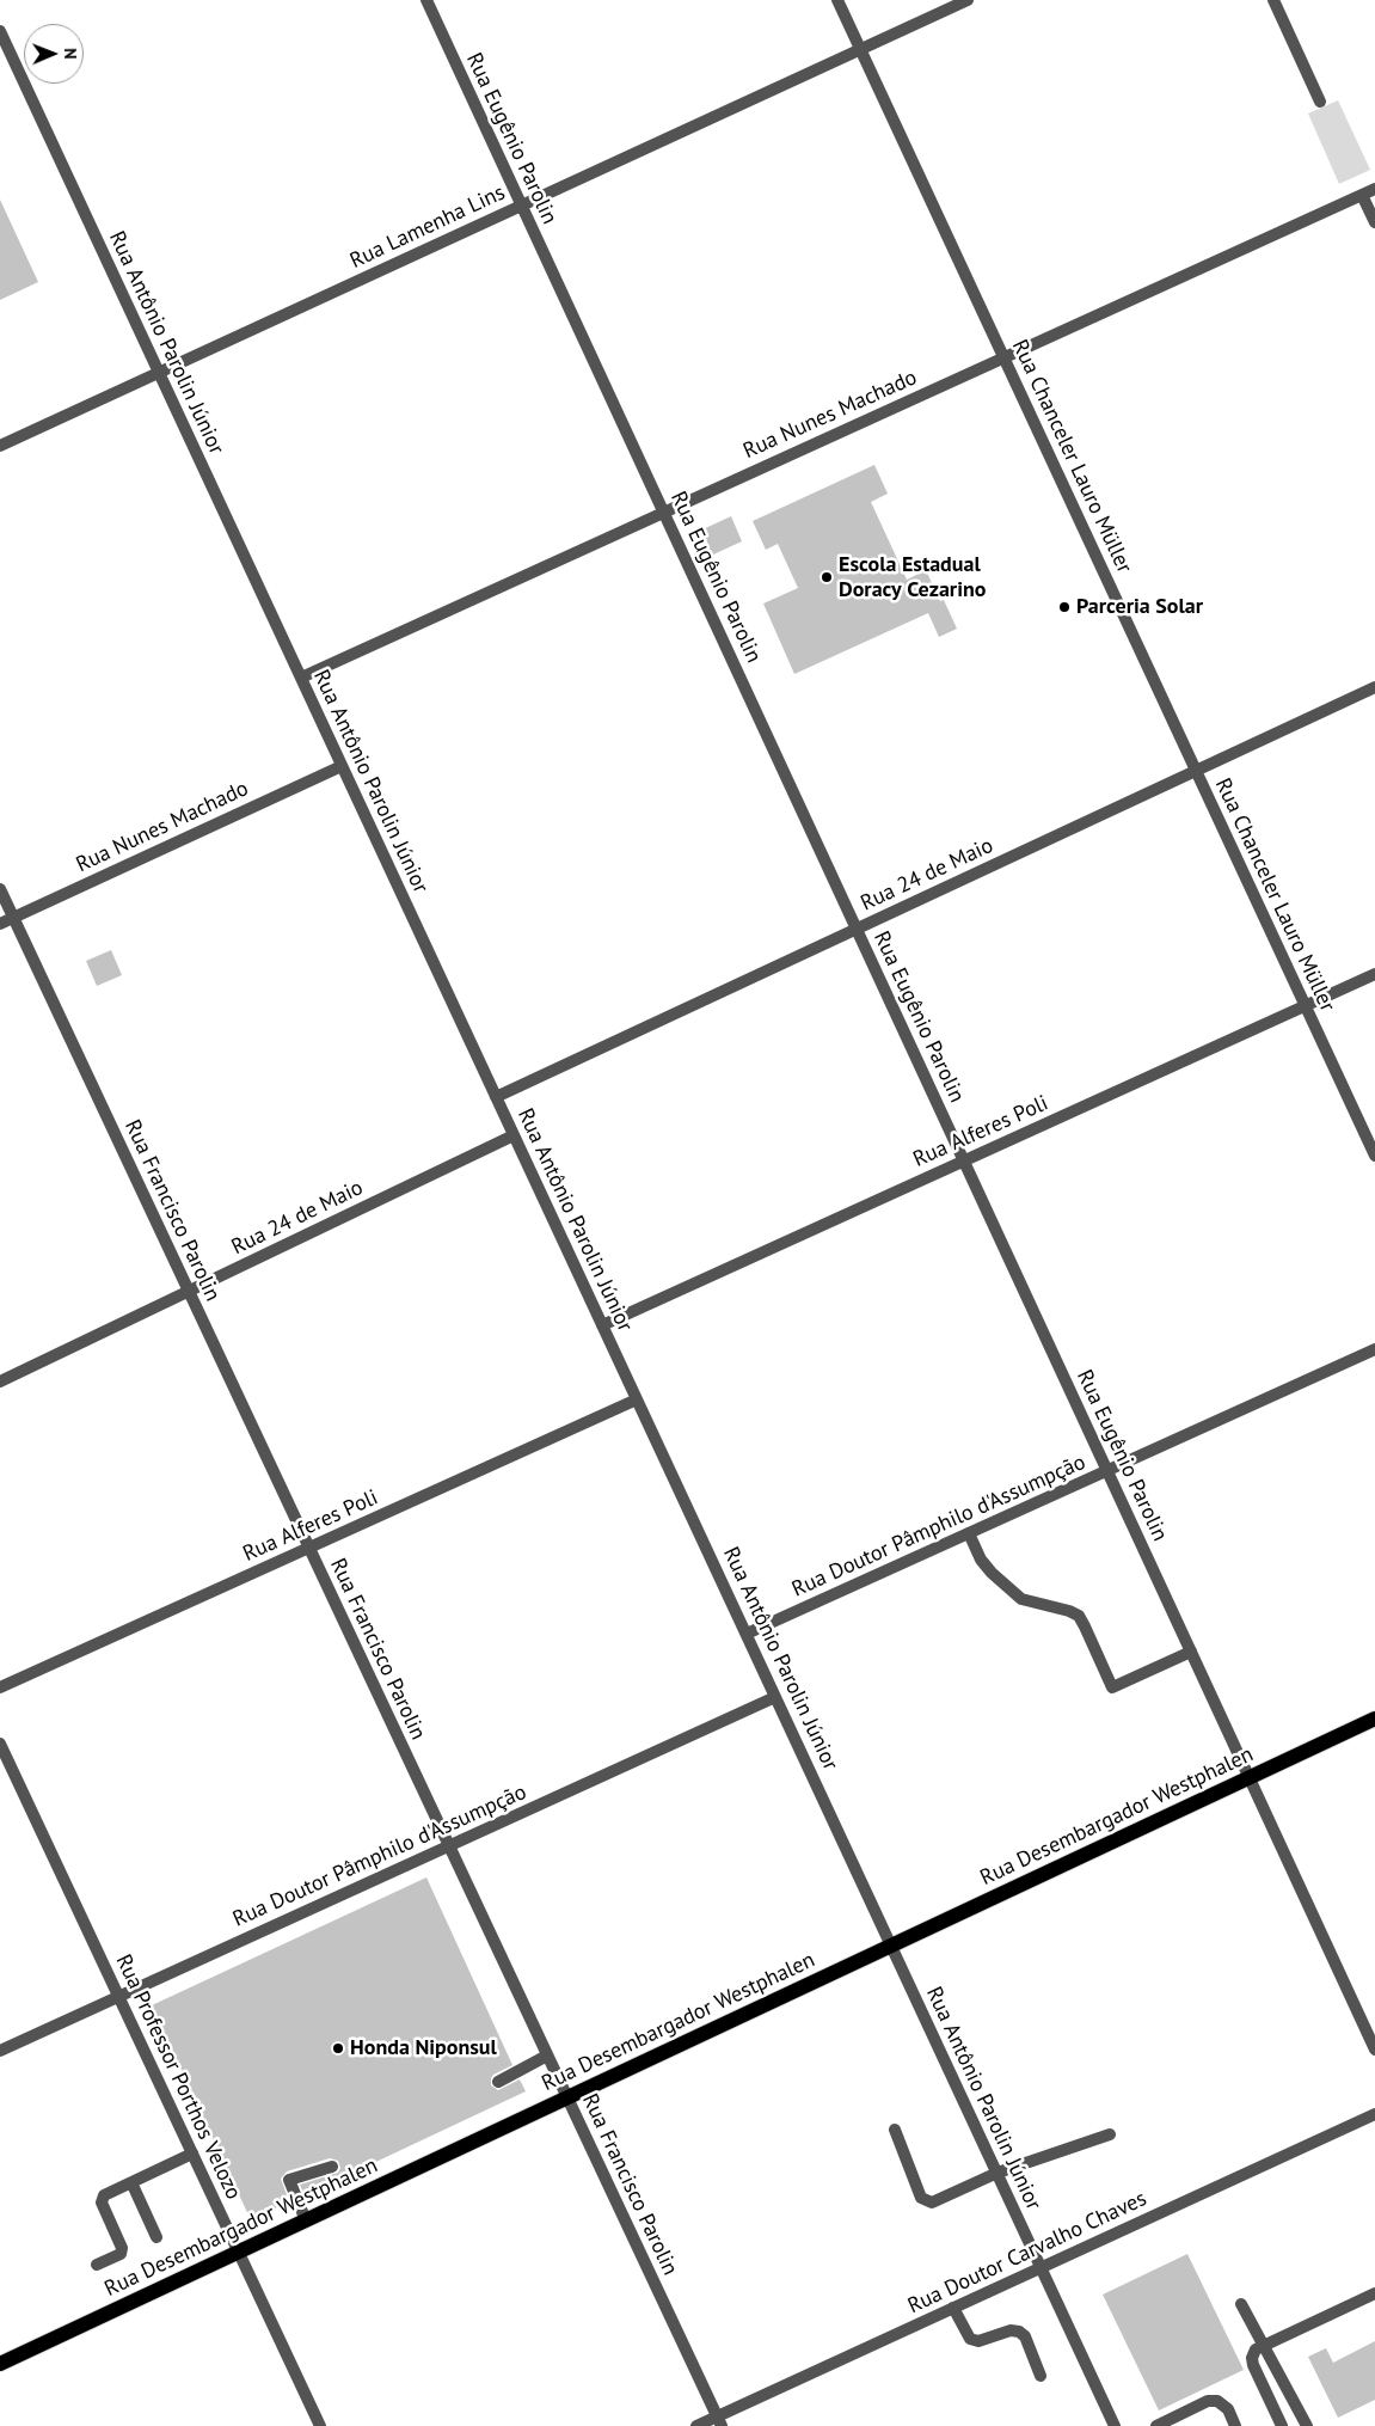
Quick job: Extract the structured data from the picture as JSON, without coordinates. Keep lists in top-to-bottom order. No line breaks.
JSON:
{"streets":{"main road":["Rua Desembargador Westphalen"],"street":["Rua Eugênio Parolin","Rua Lamenha Lins","Rua Antônio Parolin Júnior","Rua Nunes Machado","Rua Chanceler Lauro Müller","Rua 24 de Maio","Rua Alferes Poli","Rua Francisco Parolin","Rua Doutor Pâmphilo d'Assumpção","Rua Professor Porthos Velozo","Rua Doutor Carvalho Chaves"]},"crossings":[["Rua Eugênio Parolin","Rua Lamenha Lins"],["Rua Eugênio Parolin","Rua Nunes Machado"],["Rua Eugênio Parolin","Rua 24 de Maio"],["Rua Eugênio Parolin","Rua Alferes Poli"],["Rua Eugênio Parolin","Rua Doutor Pâmphilo d'Assumpção"],["Rua Eugênio Parolin","Rua Desembargador Westphalen"],["Rua Lamenha Lins","Rua Antônio Parolin Júnior"],["Rua Lamenha Lins","Rua Chanceler Lauro Müller"],["Rua Antônio Parolin Júnior","Rua Nunes Machado"],["Rua Antônio Parolin Júnior","Rua 24 de Maio"],["Rua Antônio Parolin Júnior","Rua Alferes Poli"],["Rua Antônio Parolin Júnior","Rua Doutor Pâmphilo d'Assumpção"],["Rua Antônio Parolin Júnior","Rua Desembargador Westphalen"],["Rua Antônio Parolin Júnior","Rua Doutor Carvalho Chaves"],["Rua Nunes Machado","Rua Chanceler Lauro Müller"],["Rua Nunes Machado","Rua Francisco Parolin"],["Rua Chanceler Lauro Müller","Rua 24 de Maio"],["Rua Chanceler Lauro Müller","Rua Alferes Poli"],["Rua 24 de Maio","Rua Francisco Parolin"],["Rua Alferes Poli","Rua Francisco Parolin"],["Rua Francisco Parolin","Rua Doutor Pâmphilo d'Assumpção"],["Rua Francisco Parolin","Rua Desembargador Westphalen"],["Rua Francisco Parolin","Rua Doutor Carvalho Chaves"],["Rua Doutor Pâmphilo d'Assumpção","Rua Professor Porthos Velozo"],["Rua Desembargador Westphalen","Rua Professor Porthos Velozo"]],"places":["Escola Estadual Doracy Cezarino","Parceria Solar","Honda Niponsul"],"north":"right"}
